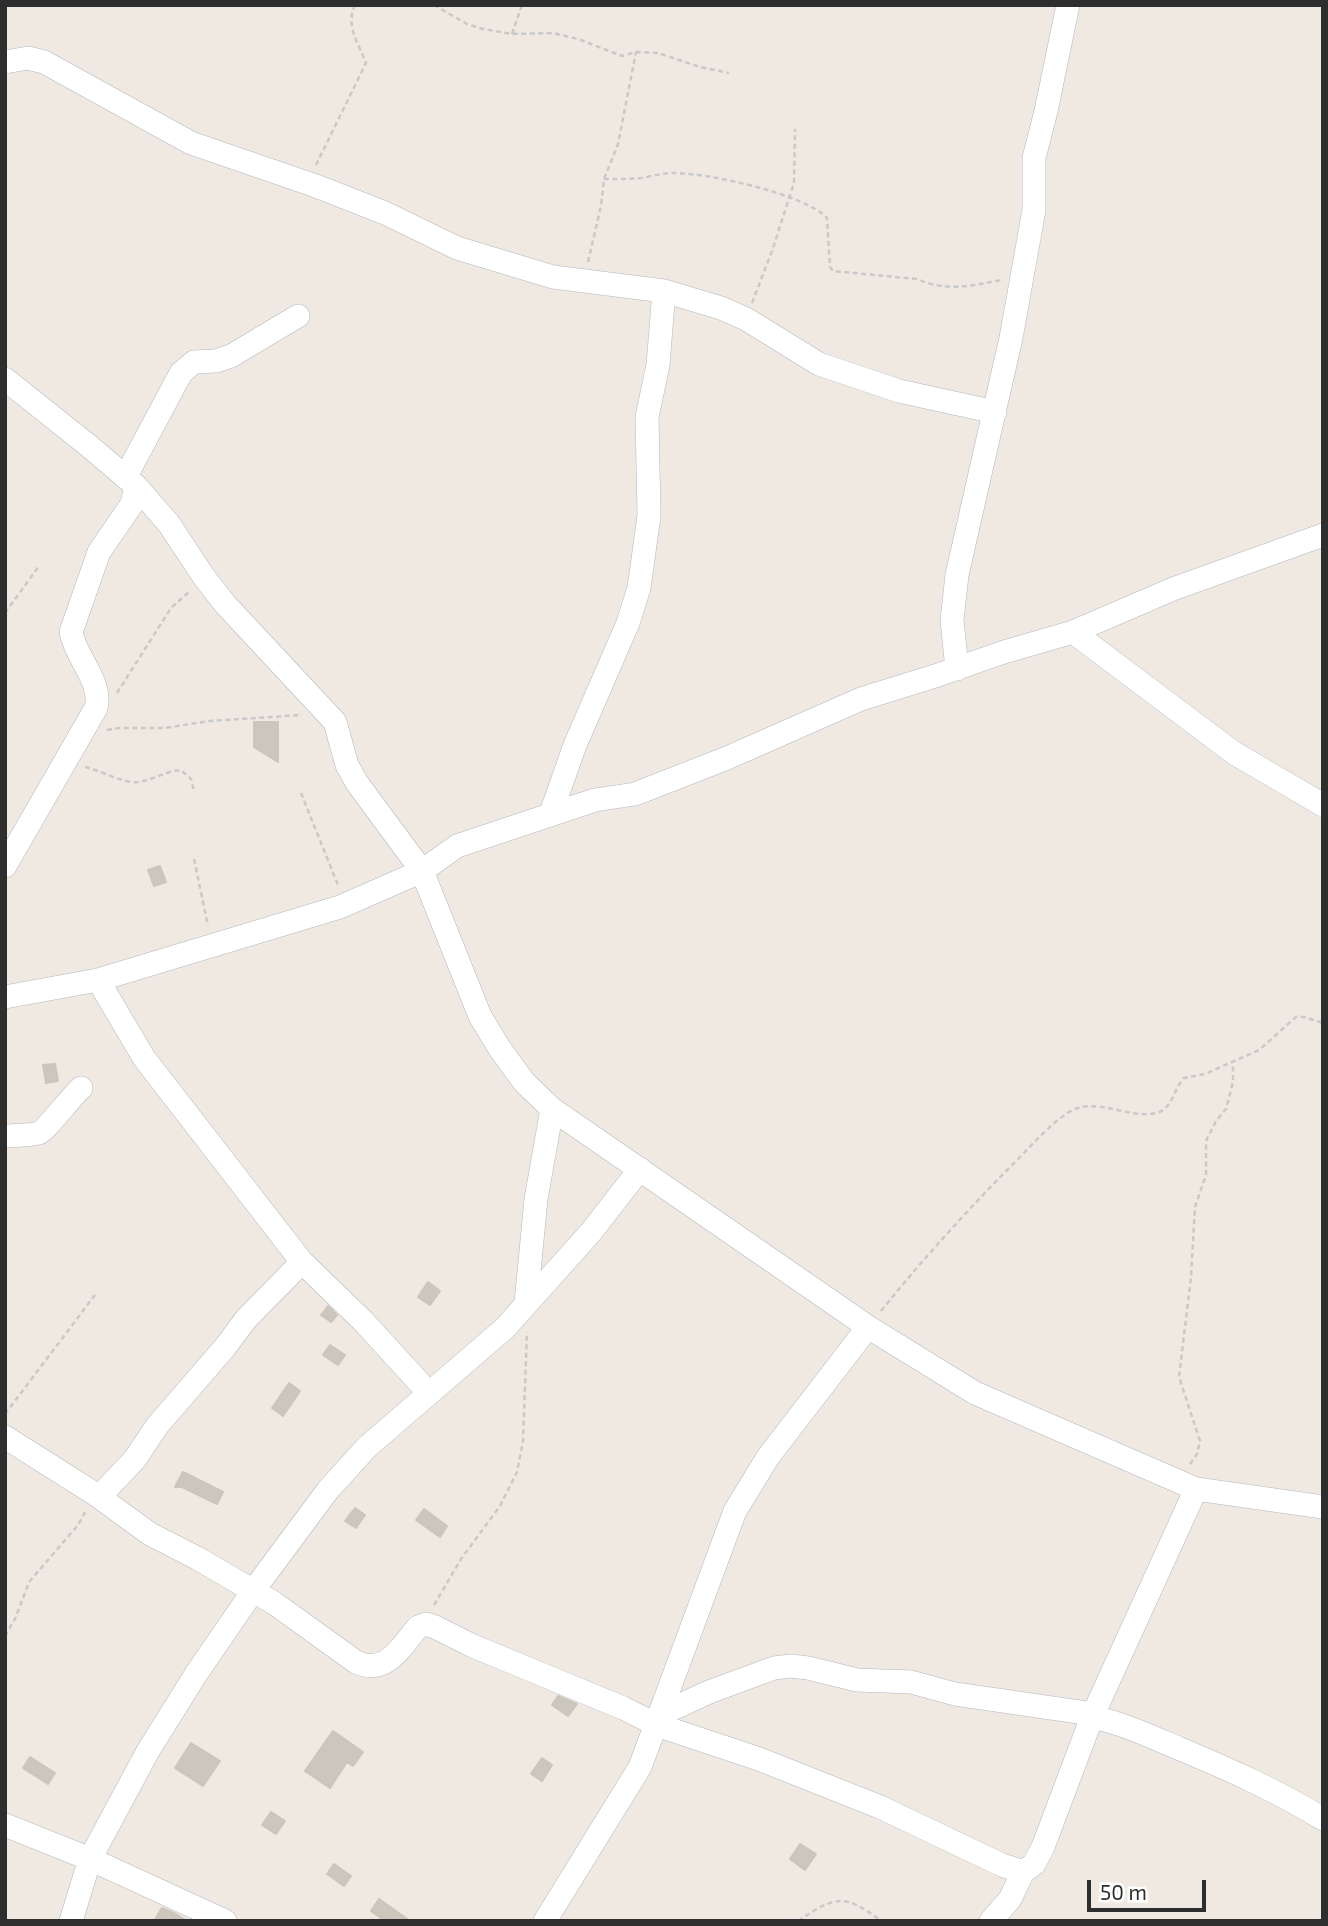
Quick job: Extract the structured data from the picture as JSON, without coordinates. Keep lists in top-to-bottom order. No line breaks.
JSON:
{"scale_bar":"50 m"}
